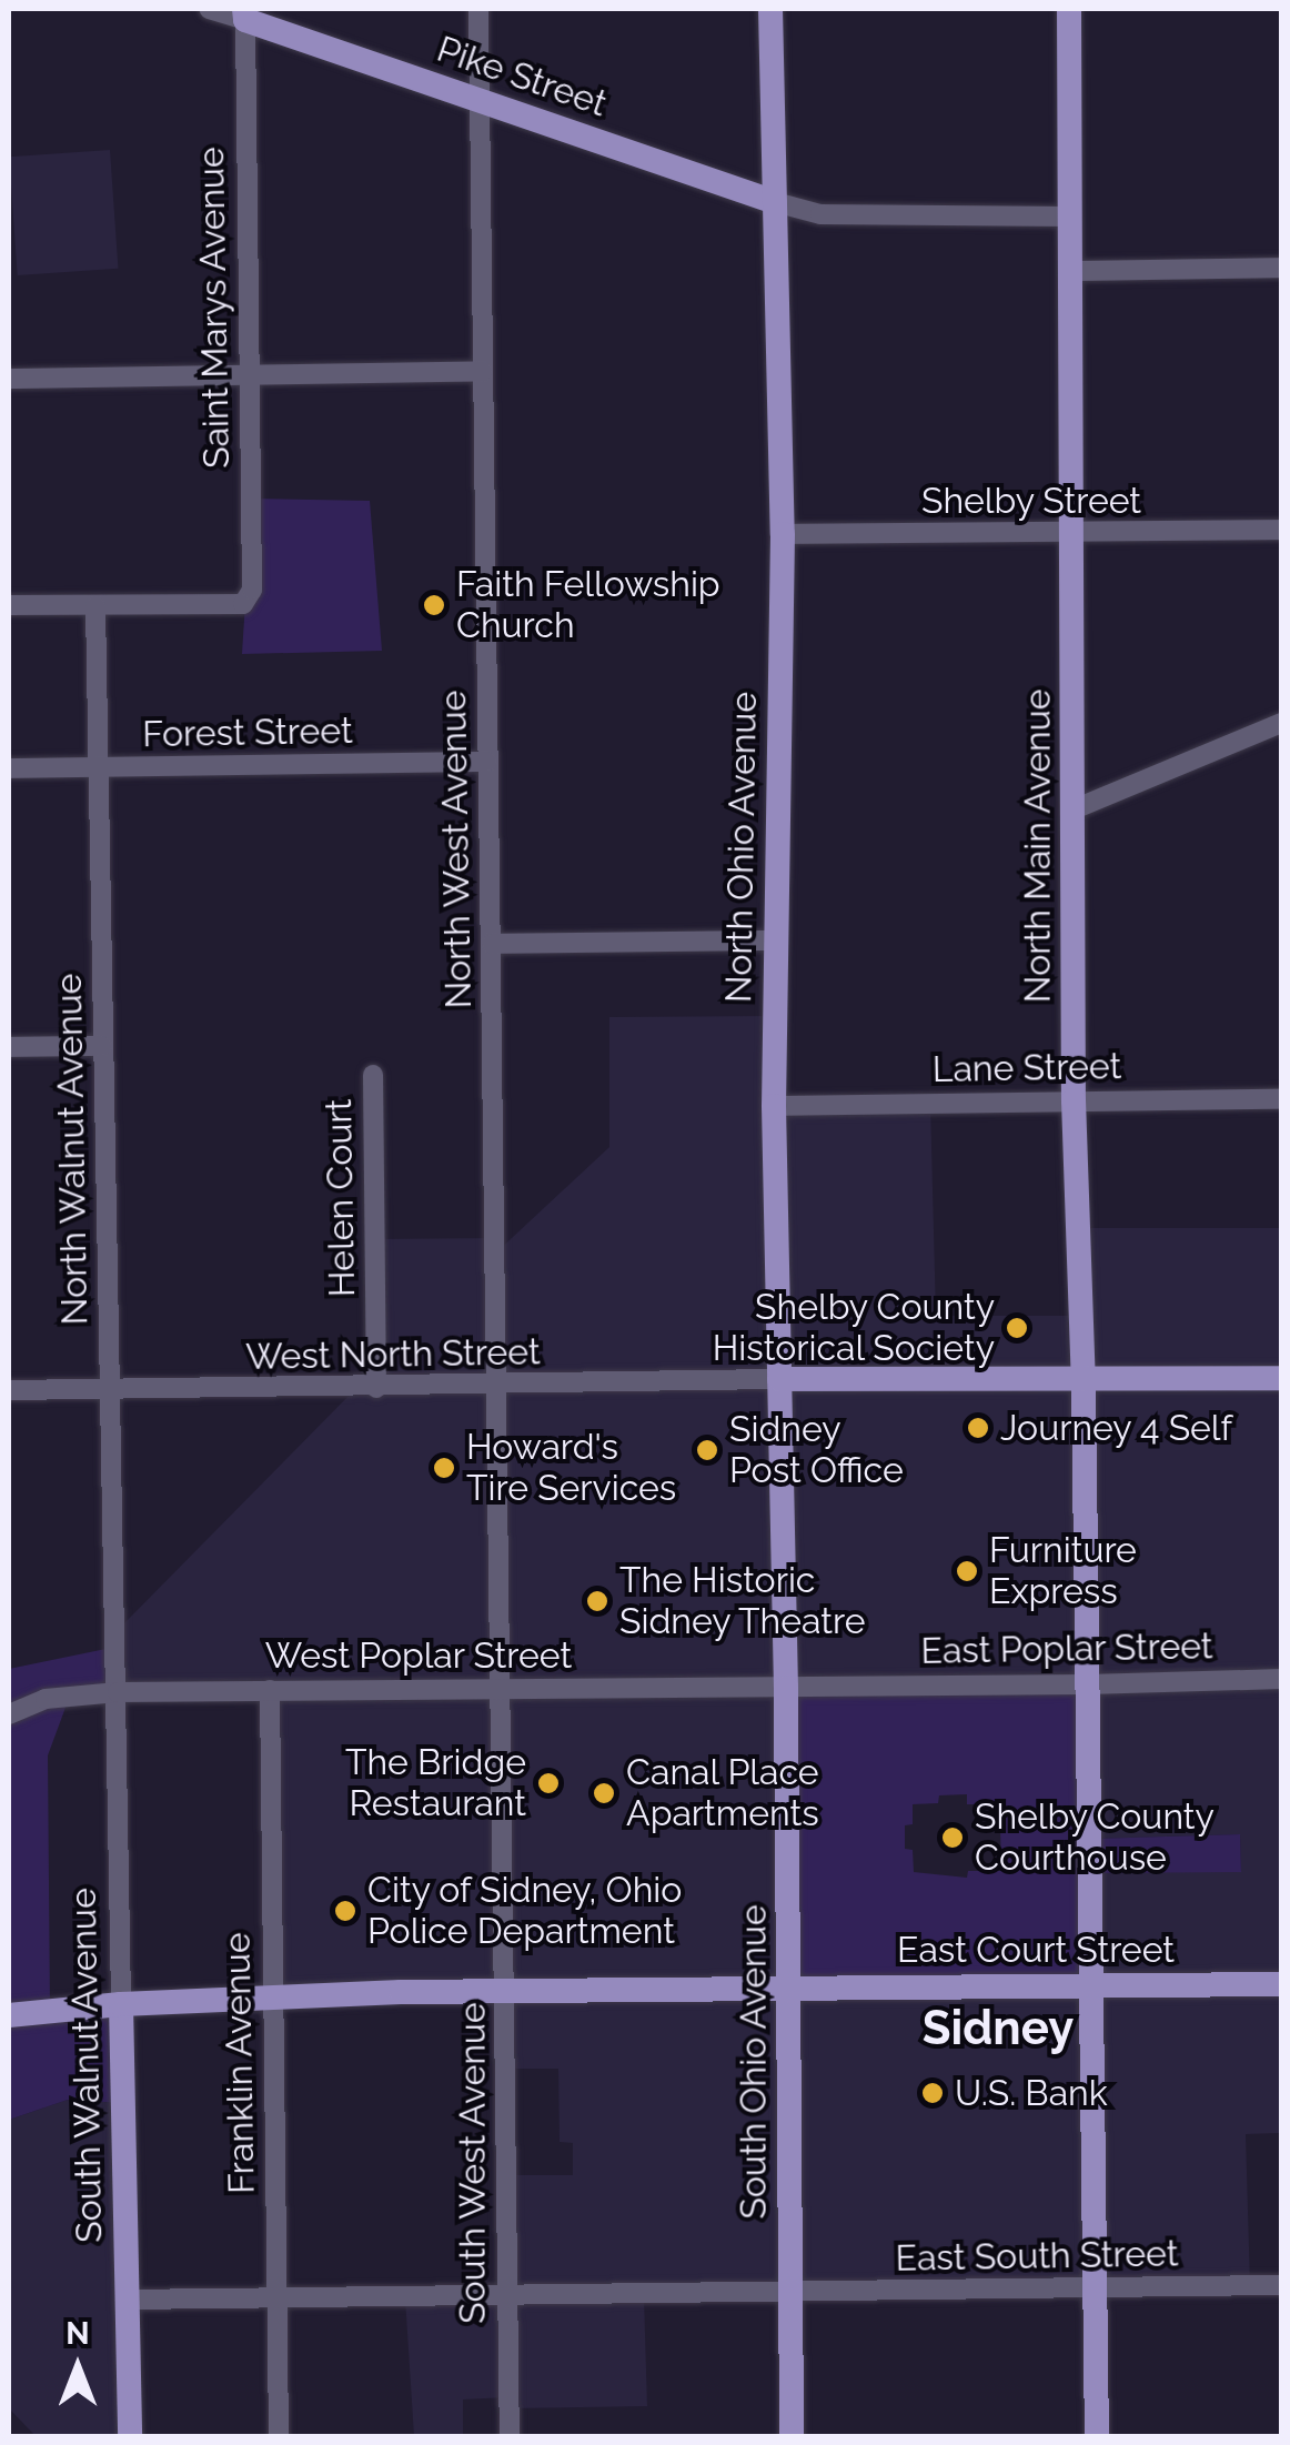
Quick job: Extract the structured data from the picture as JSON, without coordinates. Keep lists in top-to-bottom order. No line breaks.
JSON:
{"streets":{"main road":["Pike Street","North Main Avenue","North Ohio Avenue","East Court Street","South Ohio Avenue","South Walnut Avenue"],"street":["Saint Marys Avenue","Shelby Street","Forest Street","North West Avenue","Lane Street","North Walnut Avenue","Helen Court","West North Street","East Poplar Street","West Poplar Street","Franklin Avenue","South West Avenue","East South Street"]},"crossings":[["Pike Street","Saint Marys Avenue"],["Pike Street","North Ohio Avenue"],["Pike Street","North West Avenue"],["Saint Marys Avenue","North Walnut Avenue"],["Shelby Street","North Main Avenue"],["Shelby Street","North Ohio Avenue"],["Forest Street","North West Avenue"],["Forest Street","North Walnut Avenue"],["North Main Avenue","Lane Street"],["North Main Avenue","East Poplar Street"],["North Main Avenue","East Court Street"],["North Main Avenue","East South Street"],["North Ohio Avenue","Lane Street"],["North Ohio Avenue","West North Street"],["North Ohio Avenue","East Poplar Street"],["North Ohio Avenue","West Poplar Street"],["North Ohio Avenue","South Ohio Avenue"],["North West Avenue","West North Street"],["North West Avenue","West Poplar Street"],["North West Avenue","South West Avenue"],["North Walnut Avenue","West North Street"],["North Walnut Avenue","West Poplar Street"],["North Walnut Avenue","South Walnut Avenue"],["Helen Court","West North Street"],["East Poplar Street","West Poplar Street"],["East Poplar Street","South Ohio Avenue"],["West Poplar Street","South Ohio Avenue"],["West Poplar Street","Franklin Avenue"],["West Poplar Street","South Walnut Avenue"],["West Poplar Street","South West Avenue"],["East Court Street","South Ohio Avenue"],["East Court Street","Franklin Avenue"],["East Court Street","South Walnut Avenue"],["East Court Street","South West Avenue"],["South Ohio Avenue","East South Street"],["Franklin Avenue","East South Street"],["South Walnut Avenue","East South Street"],["South West Avenue","East South Street"]],"districts":["Sidney"],"places":["Faith Fellowship Church","Shelby County Historical Society","Journey 4 Self","Sidney Post Office","Howard's Tire Services","Furniture Express","The Historic Sidney Theatre","The Bridge Restaurant","Canal Place Apartments","Shelby County Courthouse","City of Sidney, Ohio Police Department","U.S. Bank"],"north":"top"}
